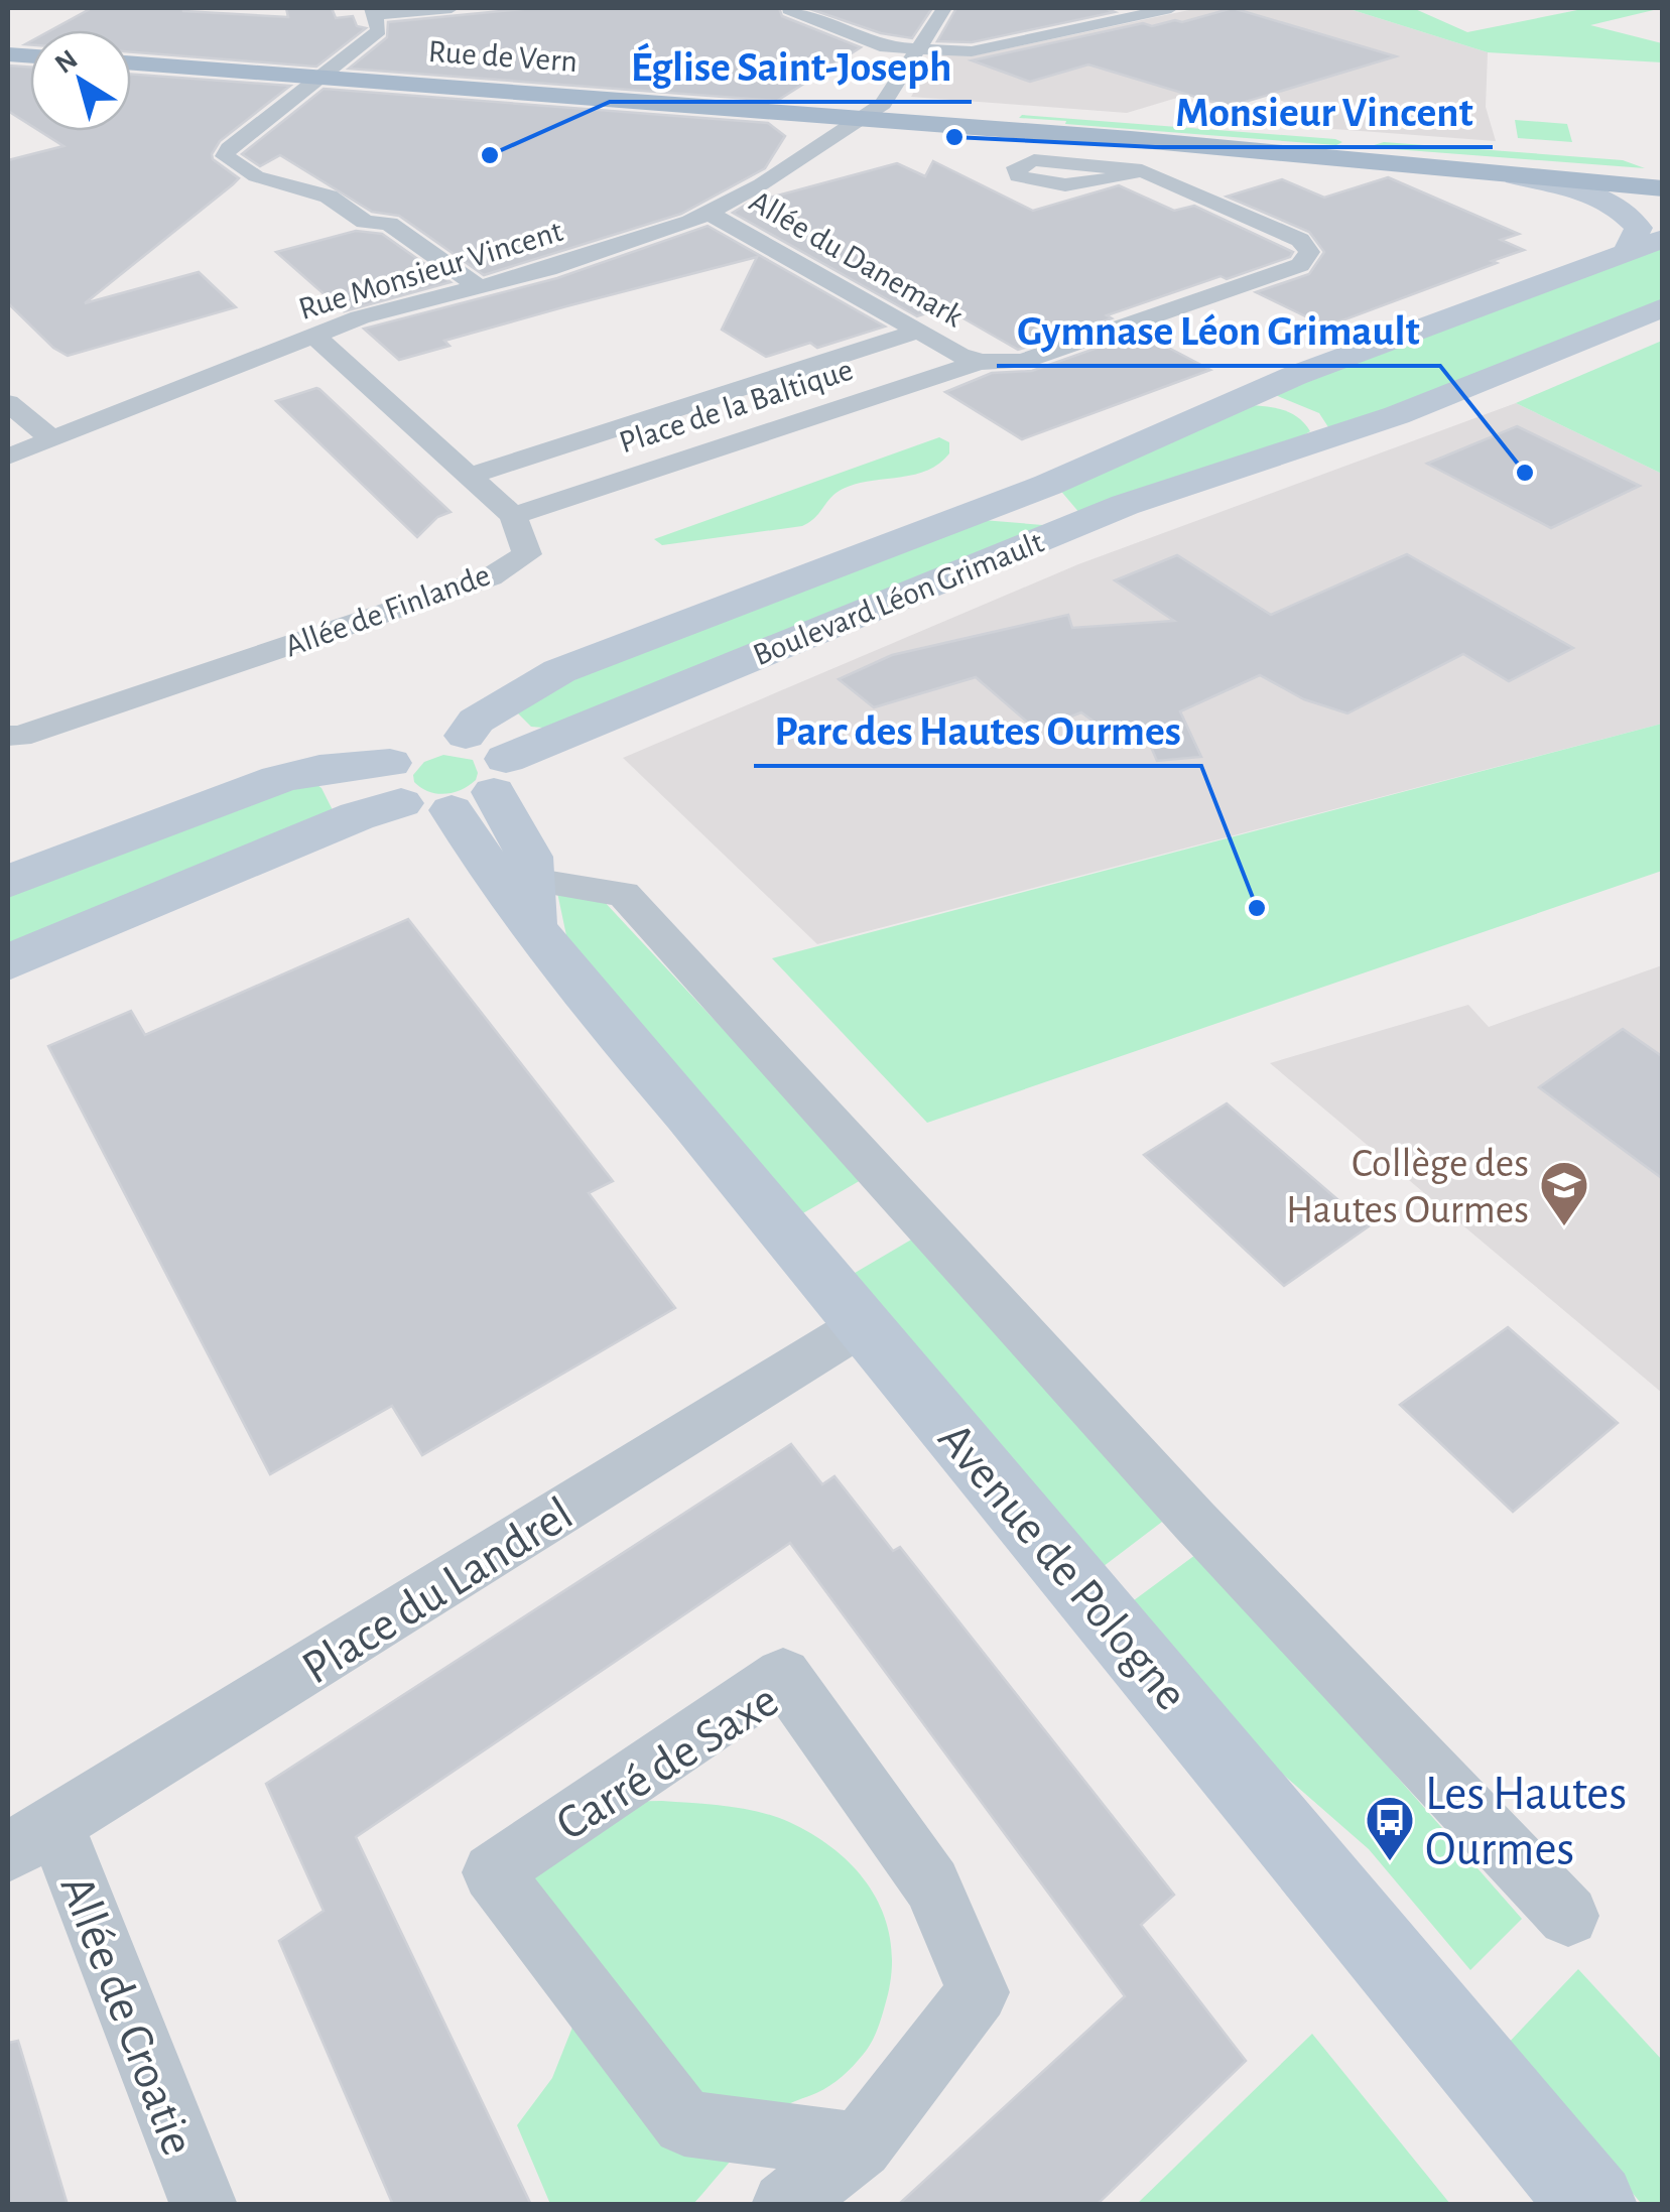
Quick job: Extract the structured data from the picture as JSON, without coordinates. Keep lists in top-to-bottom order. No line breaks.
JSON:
{"streets":{"main road":["Rue de Vern","Boulevard Léon Grimault","Avenue de Pologne"],"street":["Allée du Danemark","Rue Monsieur Vincent","Place de la Baltique","Allée de Finlande","Place du Landrel","Carré de Saxe","Allée de Croatie"]},"crossings":[["Rue de Vern","Rue Monsieur Vincent"],["Allée du Danemark","Rue Monsieur Vincent"],["Allée du Danemark","Place de la Baltique"],["Rue Monsieur Vincent","Allée de Finlande"],["Place de la Baltique","Allée de Finlande"],["Boulevard Léon Grimault","Avenue de Pologne"],["Avenue de Pologne","Place du Landrel"],["Place du Landrel","Allée de Croatie"]],"places":{"other":["Monsieur Vincent","Église Saint-Joseph","Gymnase Léon Grimault","Parc des Hautes Ourmes"],"school or university":["Collège des Hautes Ourmes"],"bus stop":["Les Hautes Ourmes"]},"north":"top left"}
